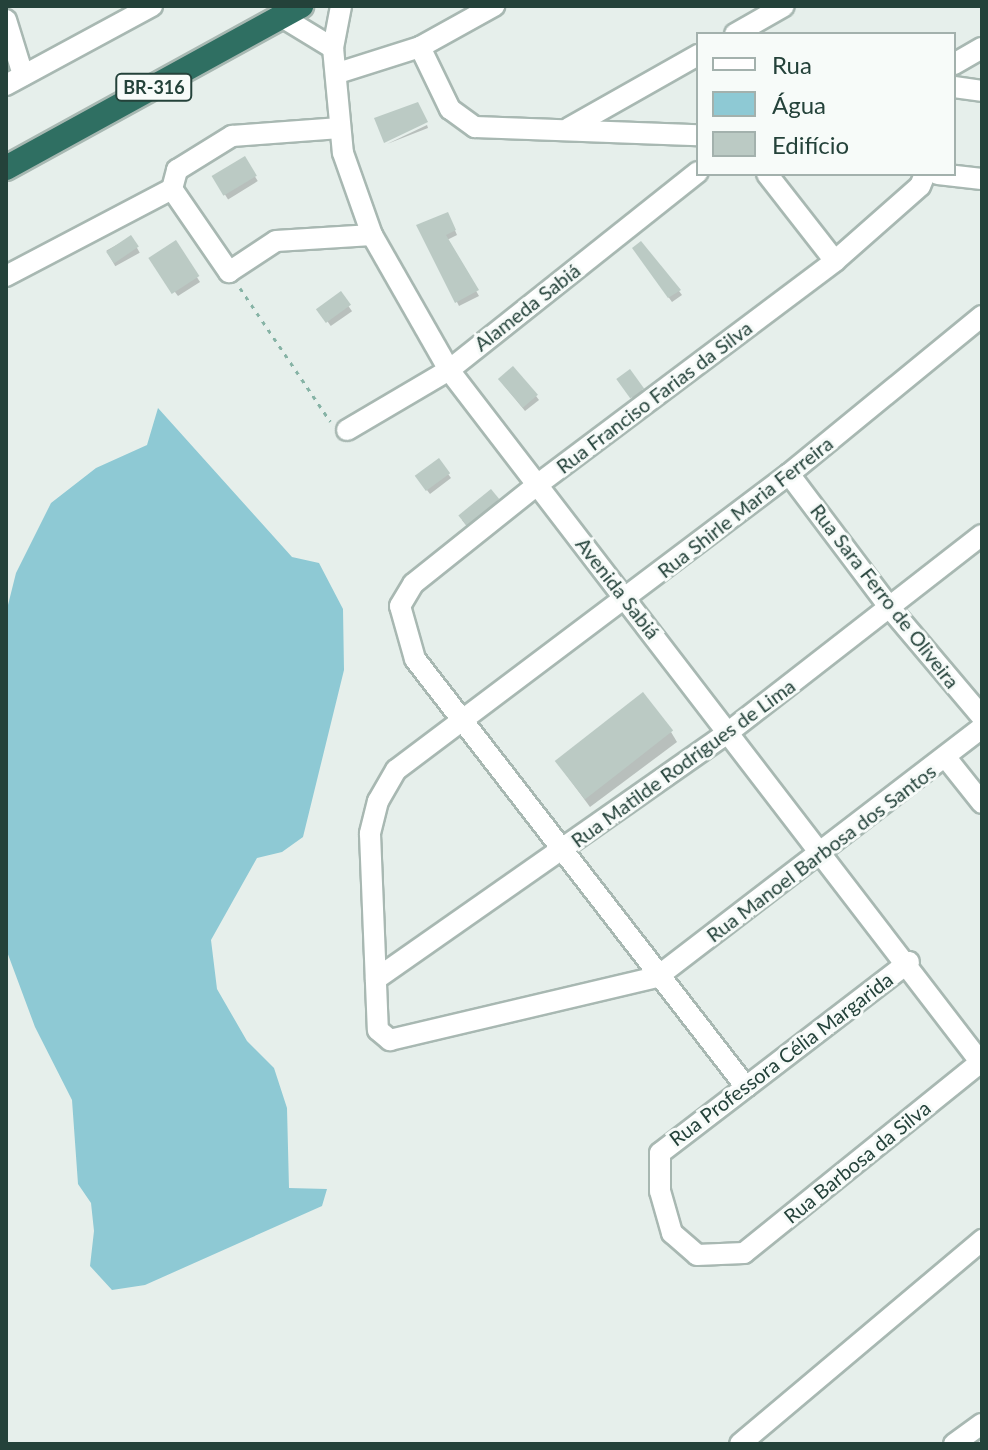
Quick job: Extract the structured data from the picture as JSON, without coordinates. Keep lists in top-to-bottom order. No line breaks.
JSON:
{"streets":{"highway":["BR-316"],"street":["Alameda Sabiá","Rua Franciso Farias da Silva","Rua Shirle Maria Ferreira","Avenida Sabiá","Rua Sara Ferro de Oliveira","Rua Matilde Rodrigues de Lima","Rua Manoel Barbosa dos Santos","Rua Professora Célia Margarida","Rua Barbosa da Silva"]},"crossings":[["Alameda Sabiá","Avenida Sabiá"],["Rua Franciso Farias da Silva","Rua Shirle Maria Ferreira"],["Rua Franciso Farias da Silva","Avenida Sabiá"],["Rua Shirle Maria Ferreira","Avenida Sabiá"],["Rua Shirle Maria Ferreira","Rua Sara Ferro de Oliveira"],["Rua Shirle Maria Ferreira","Rua Matilde Rodrigues de Lima"],["Avenida Sabiá","Rua Matilde Rodrigues de Lima"],["Avenida Sabiá","Rua Manoel Barbosa dos Santos"],["Avenida Sabiá","Rua Professora Célia Margarida"],["Avenida Sabiá","Rua Barbosa da Silva"],["Rua Sara Ferro de Oliveira","Rua Matilde Rodrigues de Lima"],["Rua Professora Célia Margarida","Rua Barbosa da Silva"]],"legend":["Rua","Água","Edifício"]}
